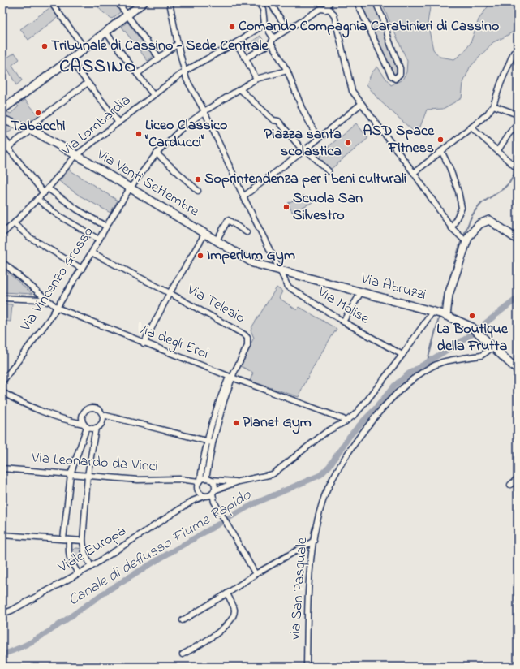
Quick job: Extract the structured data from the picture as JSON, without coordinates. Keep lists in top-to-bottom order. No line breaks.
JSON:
{"streets":{"main road":["Via Venti Settembre","Via Abruzzi"],"street":["Via Lombardia","Via Vincenzo Grosso","Via Telesio","Via Molise","Via degli Eroi","Via Leonardo da Vinci","Viale Europa","via San Pasquale"]},"crossings":[["Via Lombardia","Via Venti Settembre"],["Via Lombardia","Via Molise"],["Via Venti Settembre","Via Vincenzo Grosso"],["Via Venti Settembre","Via Abruzzi"],["Via Venti Settembre","Via Molise"],["Via Vincenzo Grosso","Via Telesio"],["Via Vincenzo Grosso","Via Molise"],["Via Vincenzo Grosso","Via degli Eroi"],["Via Abruzzi","Via Molise"],["Via Abruzzi","via San Pasquale"],["Via Telesio","Via degli Eroi"],["Via Telesio","Via Leonardo da Vinci"],["Via Telesio","Viale Europa"],["Via Leonardo da Vinci","Viale Europa"]],"districts":["CASSINO"],"water":["Canale di deflusso Fiume Rapido"],"places":["Comando Compagnia Carabinieri di Cassino","Tribunale di Cassino - Sede Centrale","Tabacchi","Liceo Classico \"Carducci\"","ASD Space Fitness","Piazza santa scolastica","Soprintendenza per i beni culturali","Scuola San Silvestro","Imperium Gym","La Boutique della Frutta","Planet Gym"]}
